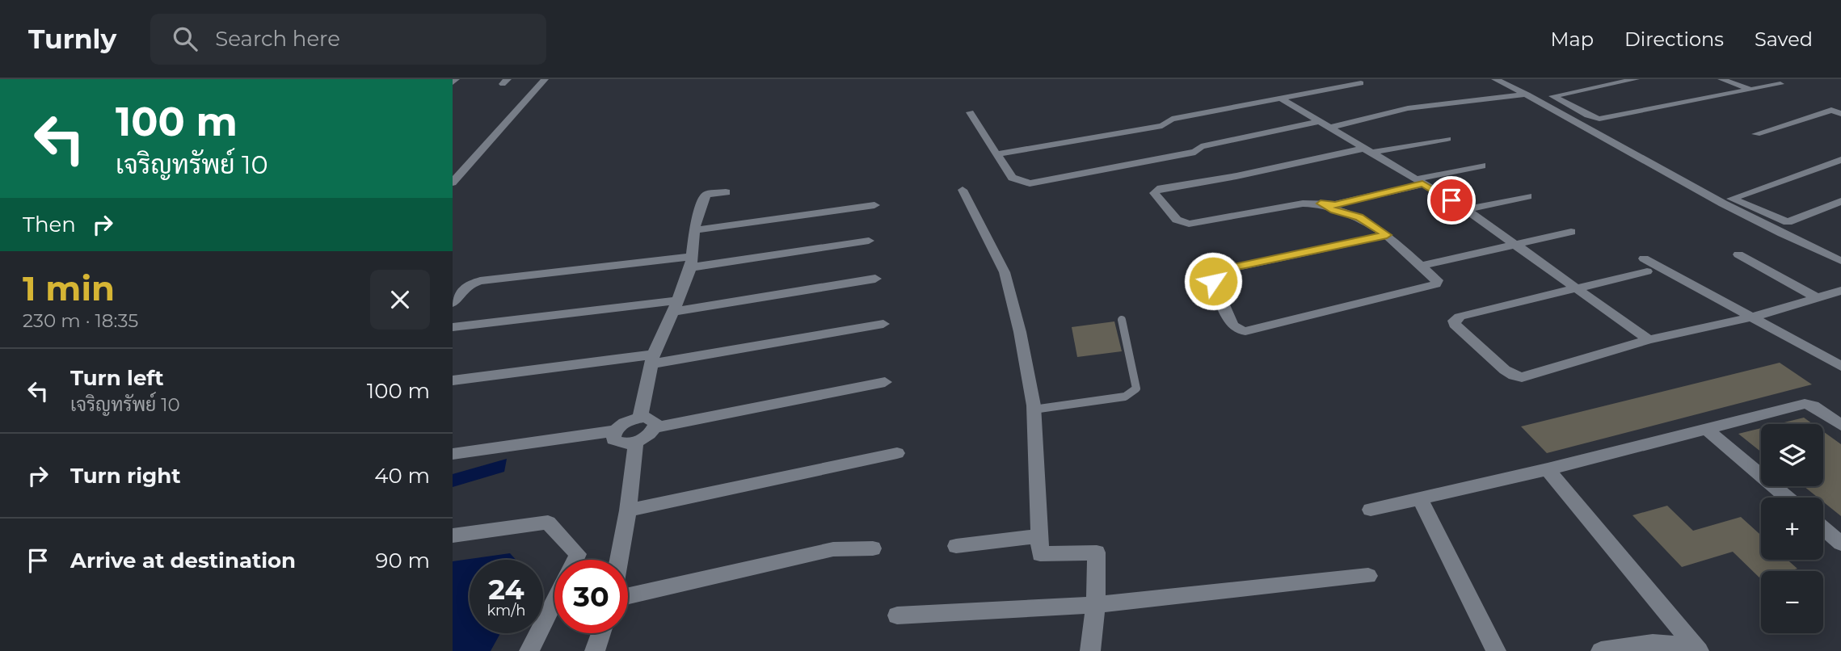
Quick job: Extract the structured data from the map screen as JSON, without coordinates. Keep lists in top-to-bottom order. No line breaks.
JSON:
{"page":{"header":"Turnly","search":"Search here","nav":["Map","Directions","Saved"],"turn":["100 m","เจริญทรัพย์ 10"],"then":"Then","heading":["1 min","230 m · 18:35"],"list":[{"name":"Turn left","note":"เจริญทรัพย์ 10","value":"100 m"},{"name":"Turn right","value":"40 m"},{"name":"Arrive at destination","value":"90 m"}],"map_buttons":["+","−"],"speed":"24 km/h","limit":"30"}}
